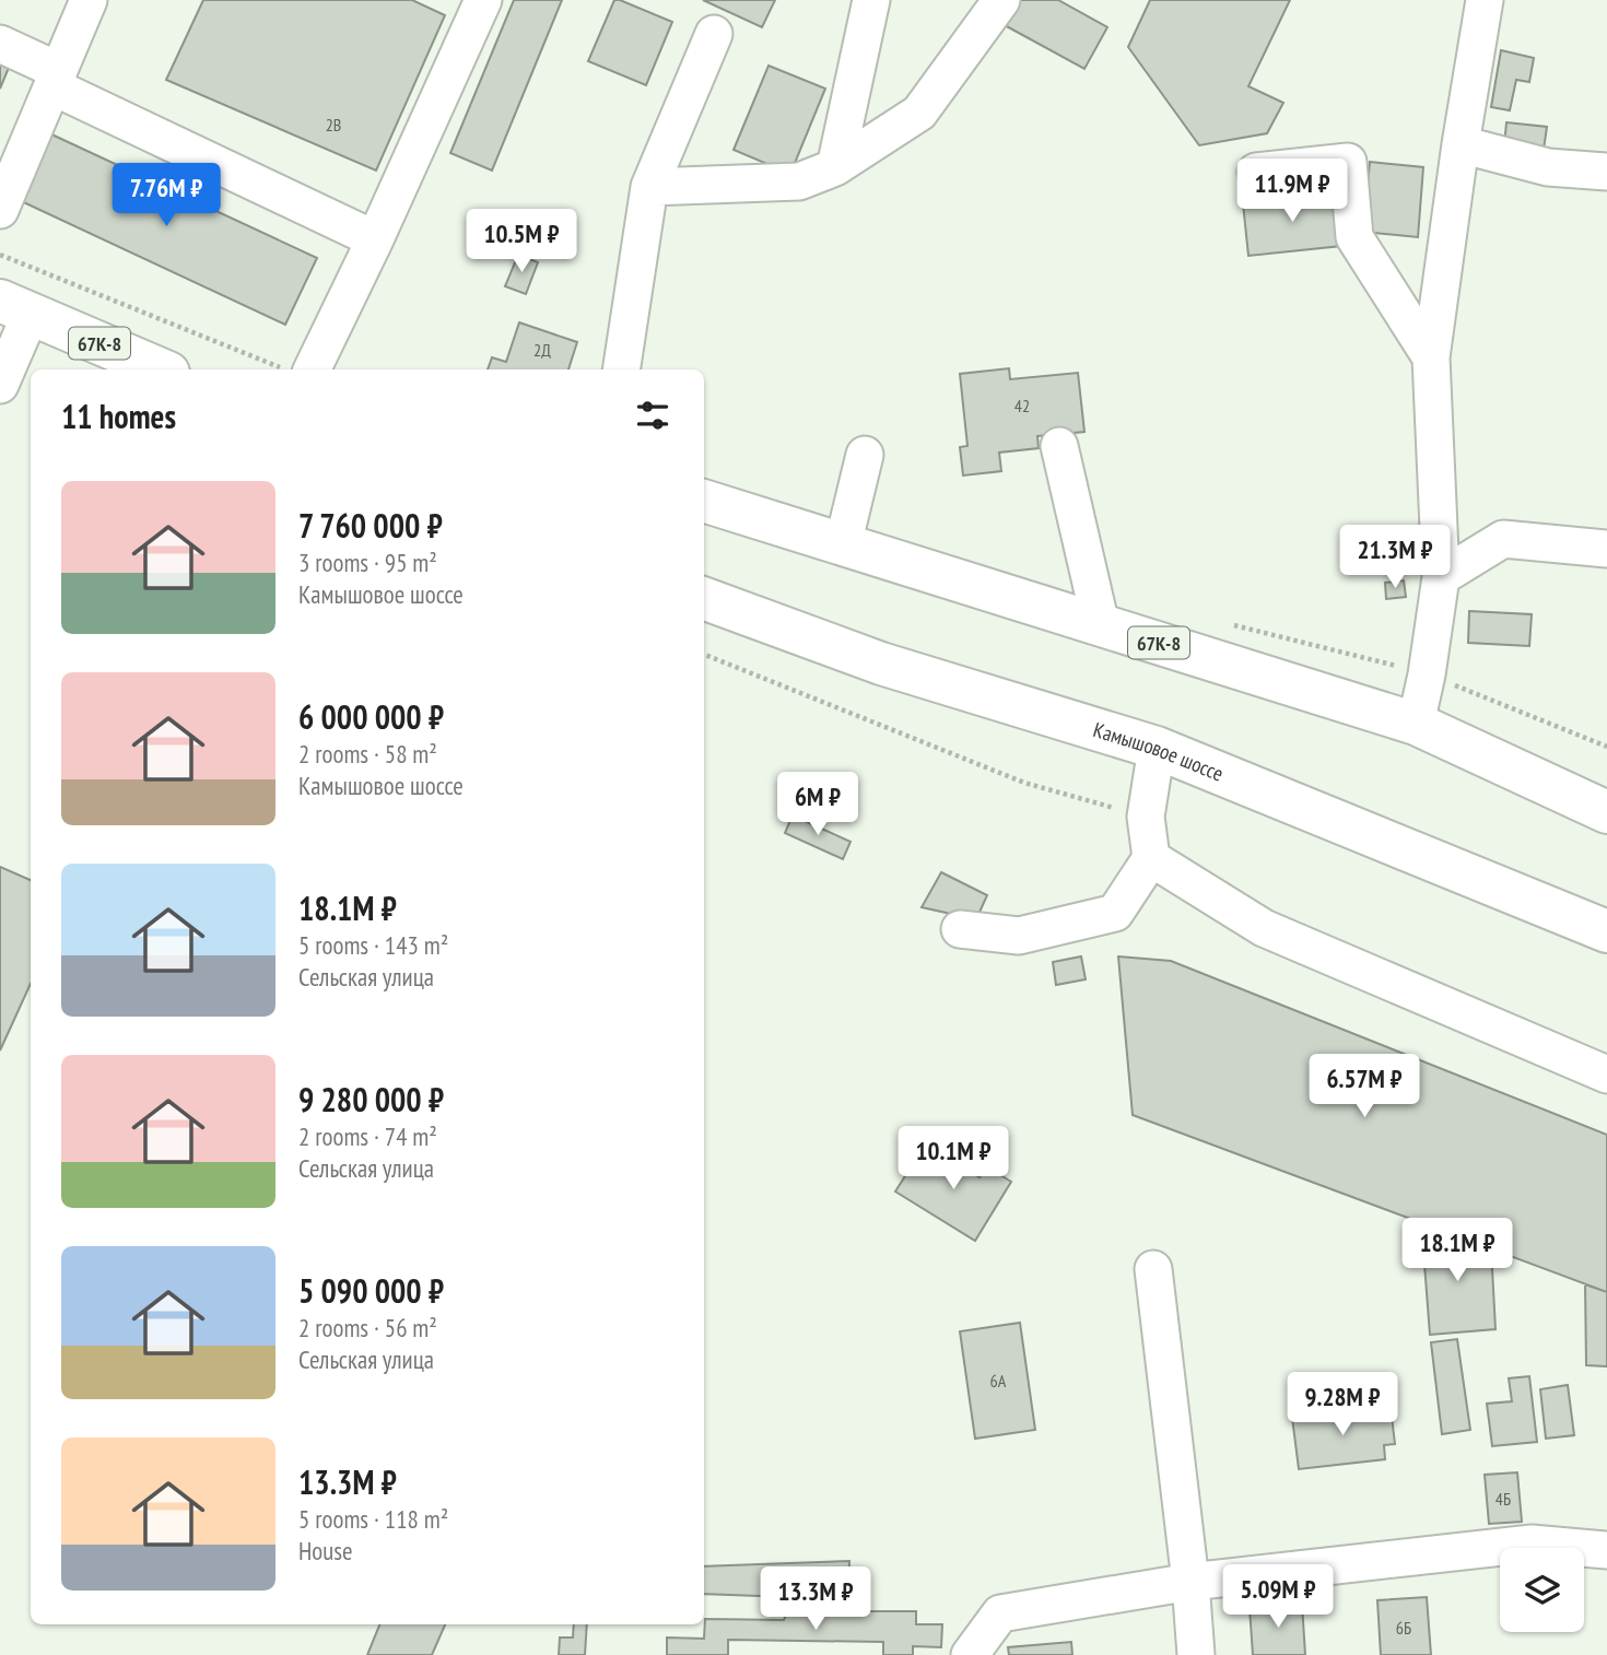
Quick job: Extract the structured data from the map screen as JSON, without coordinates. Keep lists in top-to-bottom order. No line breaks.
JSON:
{"streets":{"main road":["67К-8","Камышовое шоссе"]},"house_numbers":["2В","2Д","42","6А","4Б","6Б"],"page":{"price":["11.9M ₽","7.76M ₽","10.5M ₽","21.3M ₽","6M ₽","6.57M ₽","10.1M ₽","18.1M ₽","9.28M ₽","5.09M ₽","13.3M ₽"],"heading":"11 homes","list":[{"name":"7 760 000 ₽","note":"3 rooms · 95 m² · Камышовое шоссе"},{"name":"6 000 000 ₽","note":"2 rooms · 58 m² · Камышовое шоссе"},{"name":"18.1M ₽","note":"5 rooms · 143 m² · Сельская улица"},{"name":"9 280 000 ₽","note":"2 rooms · 74 m² · Сельская улица"},{"name":"5 090 000 ₽","note":"2 rooms · 56 m² · Сельская улица"},{"name":"13.3M ₽","note":"5 rooms · 118 m² · House"}]}}
